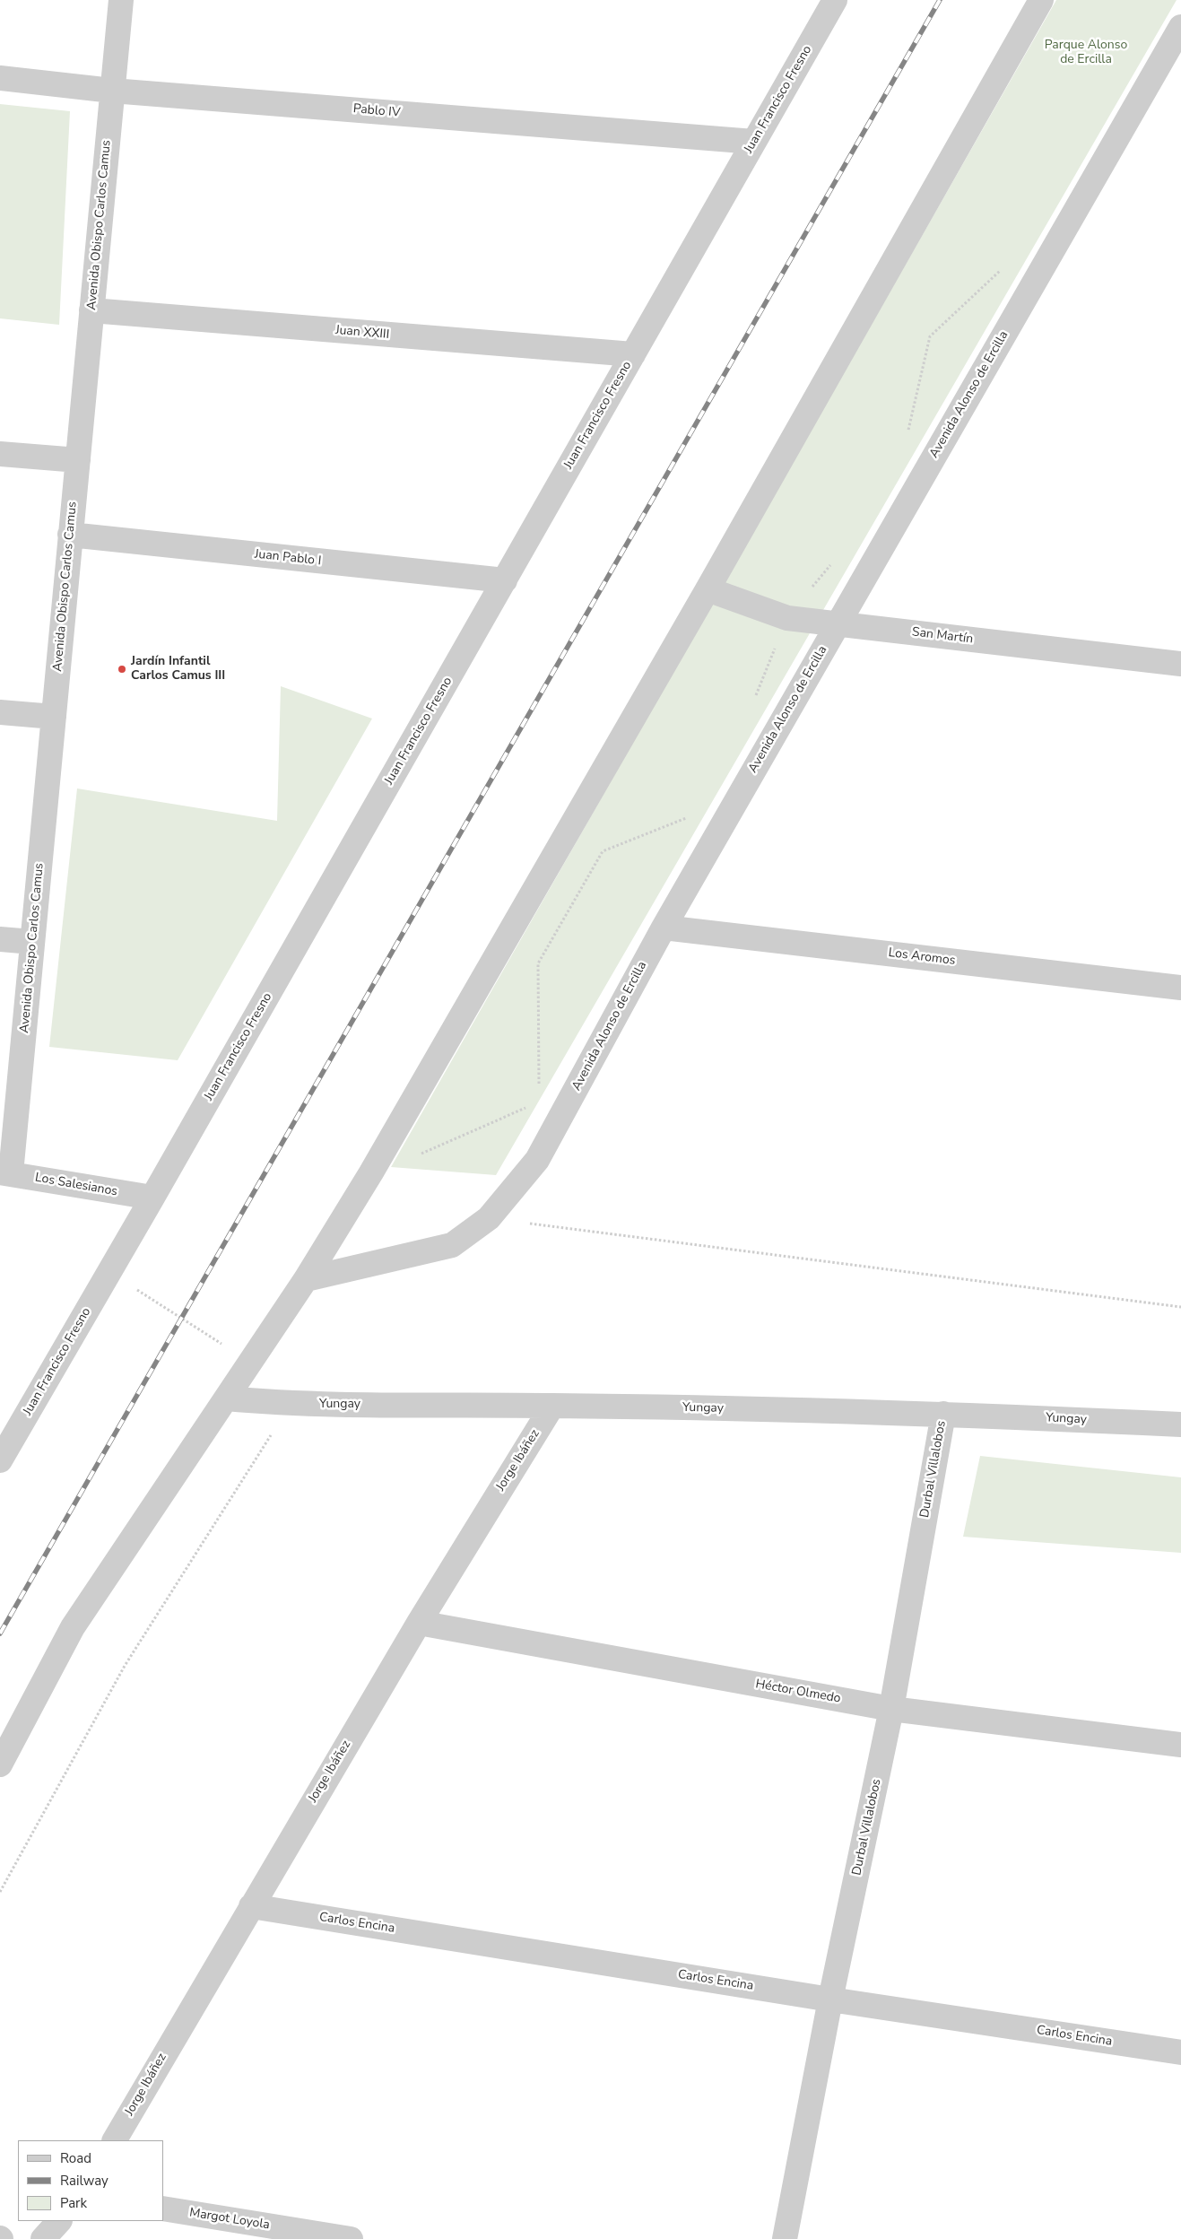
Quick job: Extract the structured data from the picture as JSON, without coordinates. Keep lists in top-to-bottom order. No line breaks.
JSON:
{"streets":{"street":["Juan Francisco Fresno","Pablo IV","Avenida Obispo Carlos Camus","Juan XXIII","Avenida Alonso de Ercilla","Juan Pablo I","San Martín","Los Aromos","Los Salesianos","Yungay","Jorge Ibáñez","Durbal Villalobos","Héctor Olmedo","Carlos Encina","Margot Loyola"]},"crossings":[["Juan Francisco Fresno","Pablo IV"],["Juan Francisco Fresno","Juan XXIII"],["Juan Francisco Fresno","Juan Pablo I"],["Juan Francisco Fresno","Los Salesianos"],["Pablo IV","Avenida Obispo Carlos Camus"],["Avenida Obispo Carlos Camus","Juan XXIII"],["Avenida Obispo Carlos Camus","Juan Pablo I"],["Avenida Obispo Carlos Camus","Los Salesianos"],["Avenida Alonso de Ercilla","San Martín"],["Avenida Alonso de Ercilla","Los Aromos"],["Yungay","Jorge Ibáñez"],["Yungay","Durbal Villalobos"],["Jorge Ibáñez","Héctor Olmedo"],["Jorge Ibáñez","Carlos Encina"],["Durbal Villalobos","Héctor Olmedo"],["Durbal Villalobos","Carlos Encina"]],"parks":["Parque Alonso de Ercilla"],"places":["Jardín Infantil Carlos Camus III"],"legend":["Road","Railway","Park"]}
